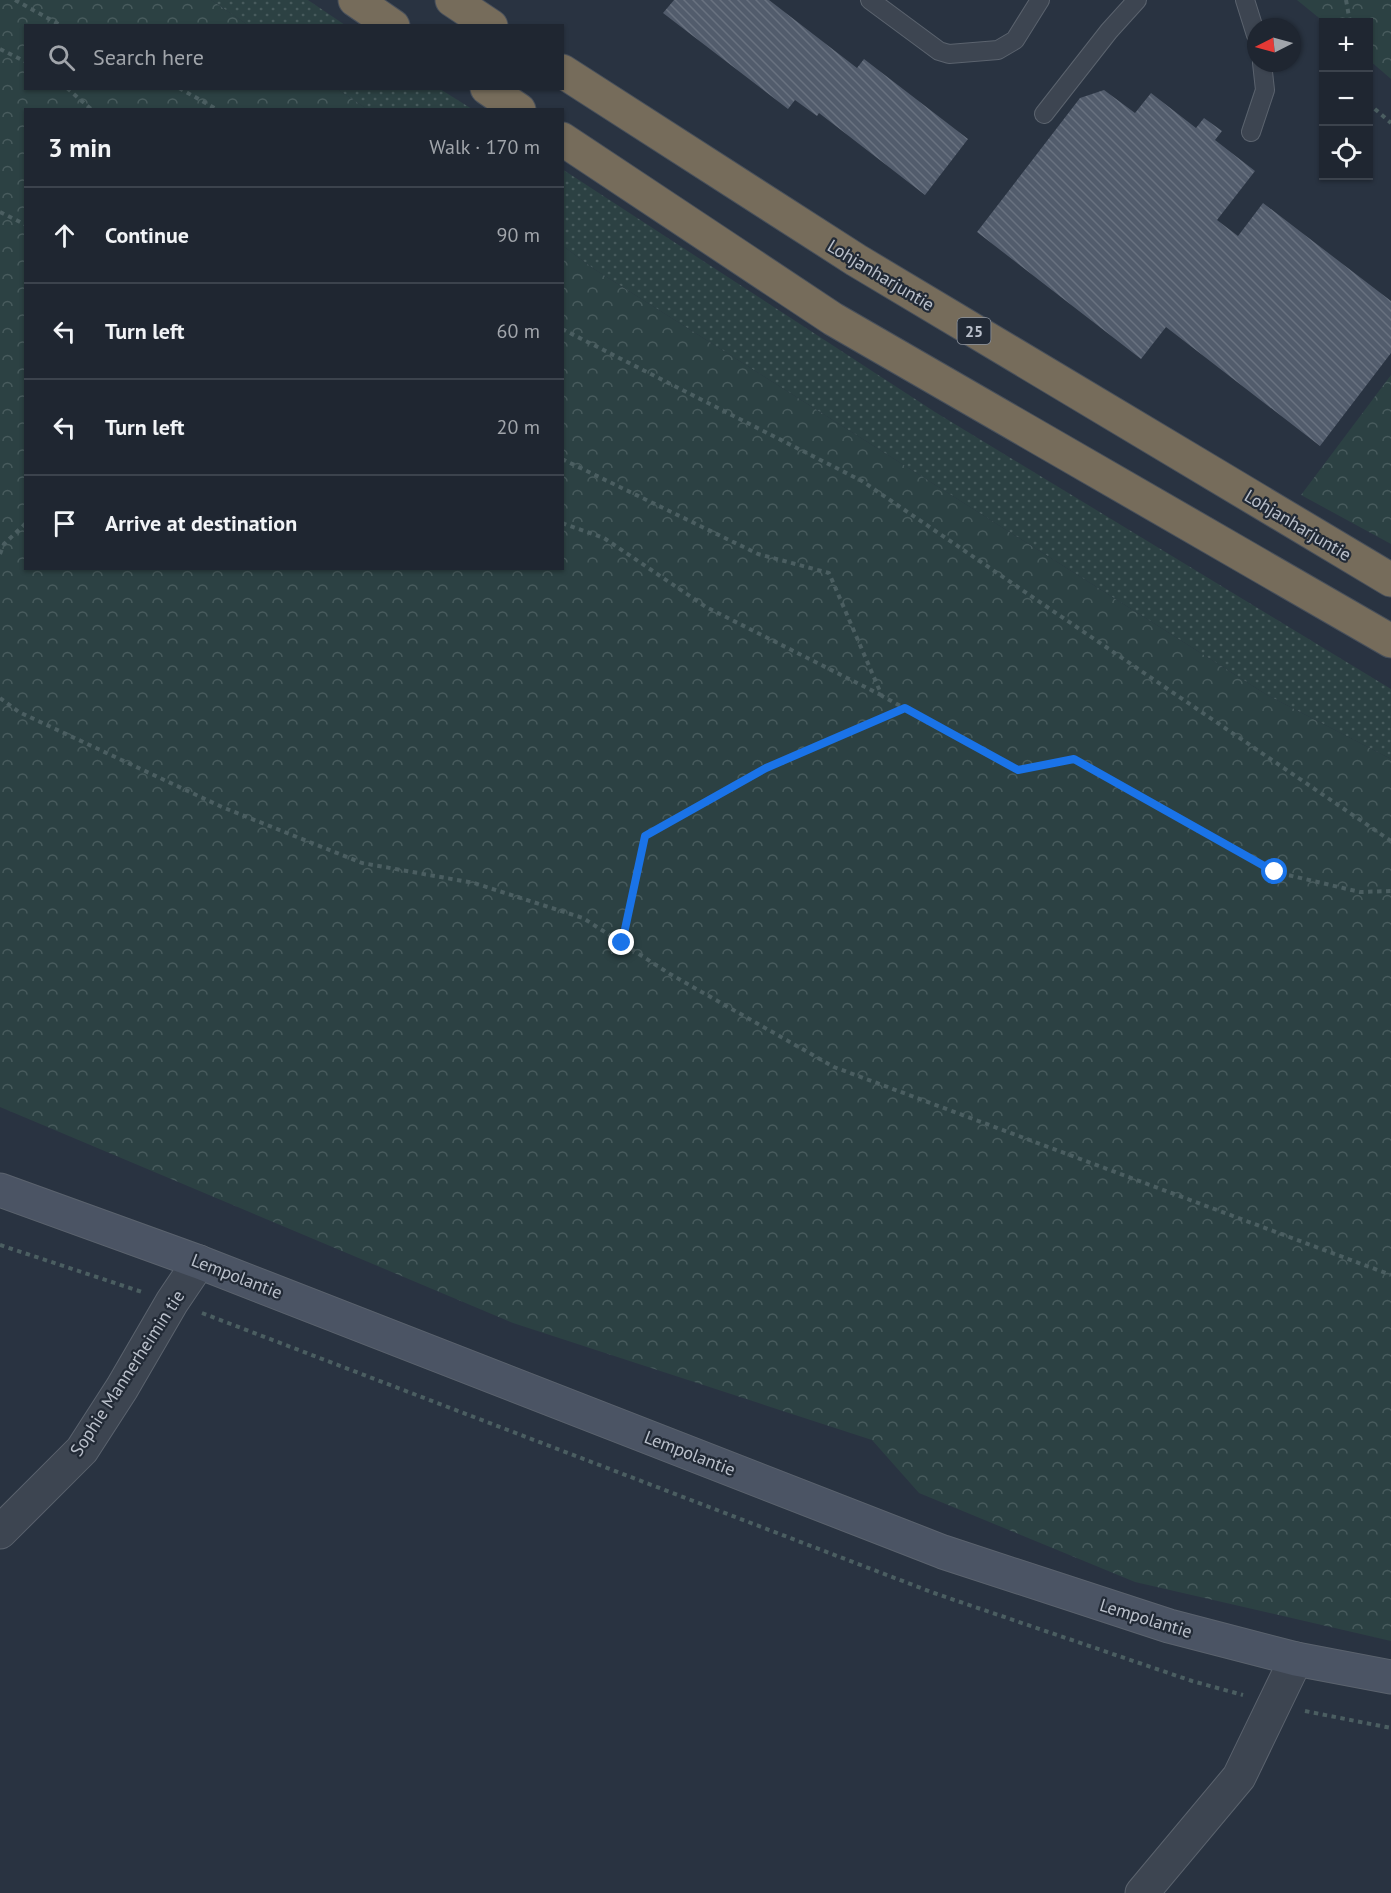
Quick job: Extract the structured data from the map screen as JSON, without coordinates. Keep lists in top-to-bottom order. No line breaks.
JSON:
{"streets":{"highway":["Lohjanharjuntie","25"],"street":["Lempolantie","Sophie Mannerheimin tie"]},"crossings":[["Lempolantie","Sophie Mannerheimin tie"]],"north":"left","page":{"map_buttons":["+","−"],"search":"Search here","heading":["3 min","Walk · 170 m"],"list":[["Continue","90 m"],["Turn left","60 m"],["Turn left","20 m"],"Arrive at destination"]}}
